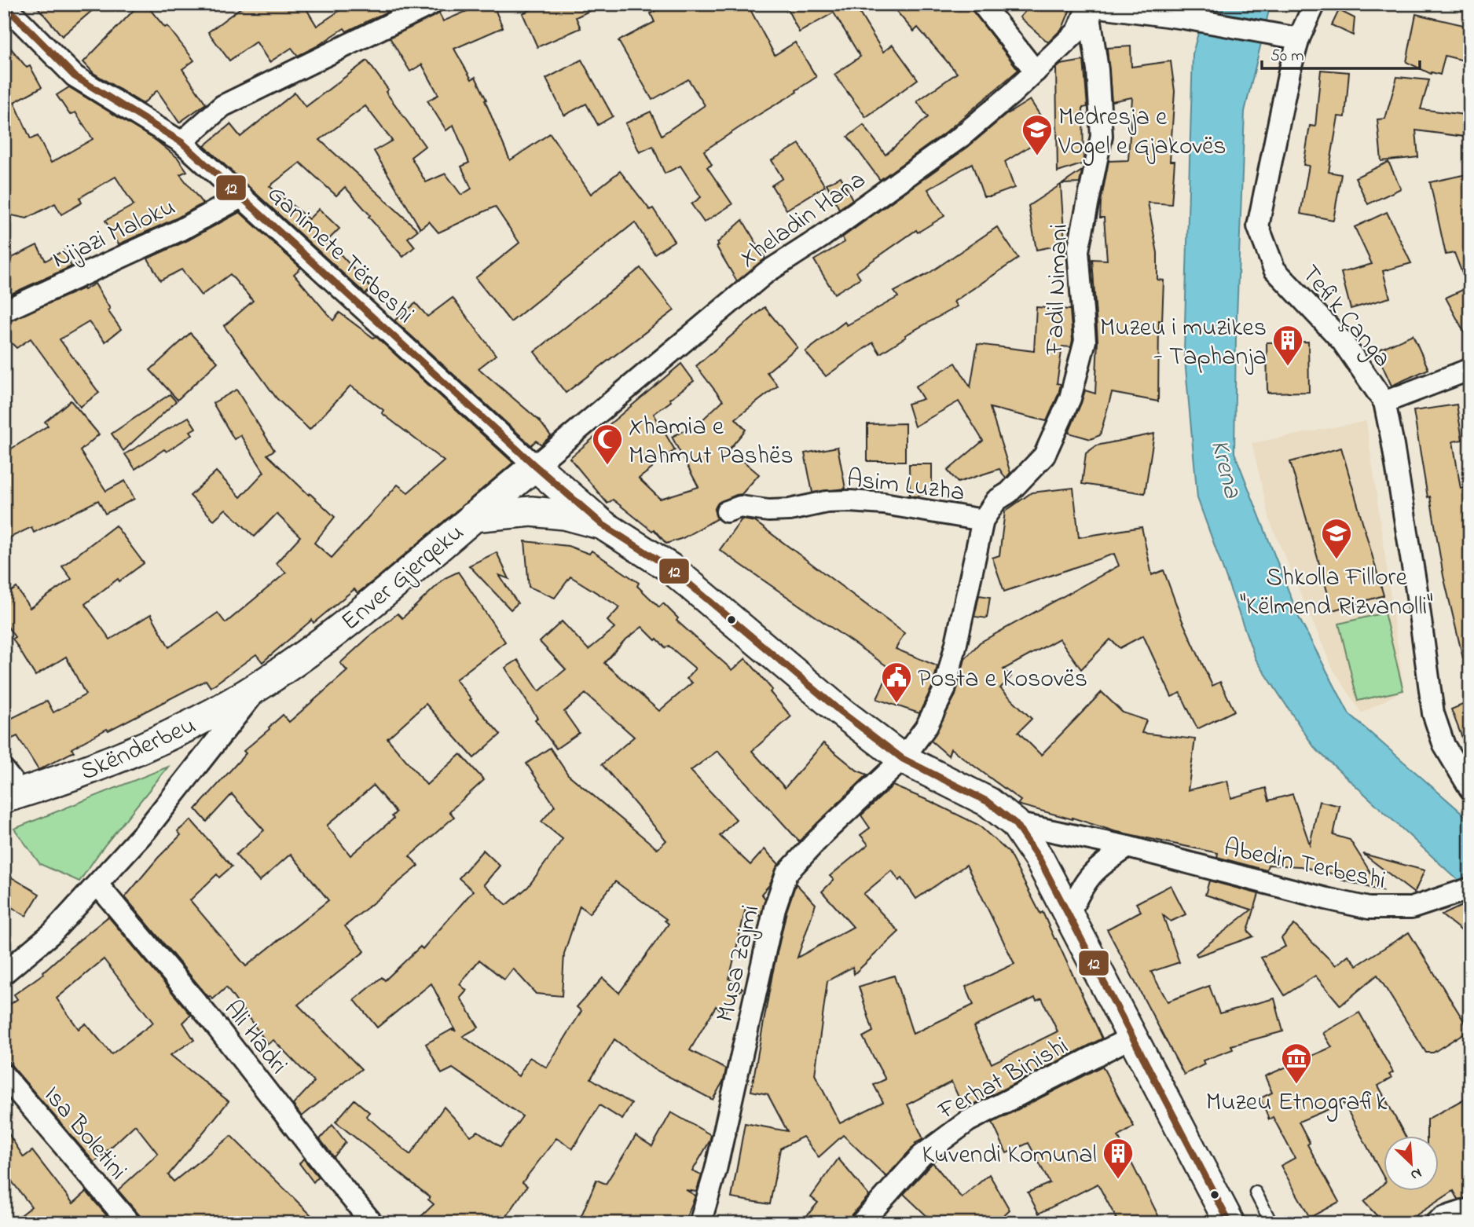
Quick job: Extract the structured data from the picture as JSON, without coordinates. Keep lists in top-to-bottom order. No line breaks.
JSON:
{"streets":{"main road":["Enver Gjerqeku","Skënderbeu"],"street":["Xheladin Hana","Nijazi Maloku","Ganimete Tërbeshi","Fadil Nimani","Tefik Çanga","Asim Luzha","Abedin Terbeshi","Musa Zajmi","Ali Hadri","Ferhat Binishi","Isa Boletini"]},"crossings":[["Xheladin Hana","Ganimete Tërbeshi"],["Xheladin Hana","Fadil Nimani"],["Xheladin Hana","Enver Gjerqeku"],["Nijazi Maloku","Ganimete Tërbeshi"],["Ganimete Tërbeshi","Enver Gjerqeku"],["Fadil Nimani","Asim Luzha"],["Fadil Nimani","Musa Zajmi"],["Enver Gjerqeku","Skënderbeu"]],"water":["Krena"],"places":{"school or university":["Medresja e Vogel e Gjakovës","Shkolla Fillore \"Këlmend Rizvanolli\""],"building":["Muzeu i muzikes - Taphanja","Kuvendi Komunal"],"mosque":["Xhamia e Mahmut Pashës"],"public building":["Posta e Kosovës"],"museum":["Muzeu Etnografik"]},"lines":["transit line 12"],"scale_bar":"50 m","north":"bottom right"}
